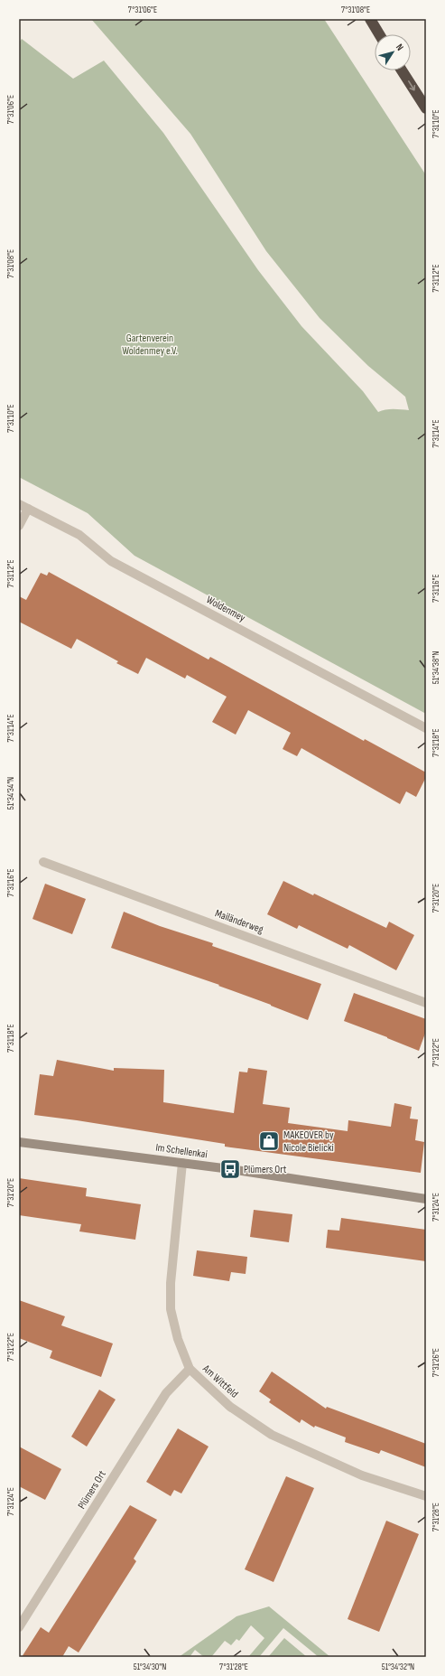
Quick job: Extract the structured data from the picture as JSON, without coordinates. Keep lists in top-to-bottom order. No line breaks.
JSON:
{"streets":{"street":["Woldenmey","Mailänderweg","Im Schellenkai","Am Wittfeld","Plümers Ort"]},"crossings":[["Im Schellenkai","Am Wittfeld"],["Am Wittfeld","Plümers Ort"]],"parks":["Gartenverein Woldenmey e.V."],"places":{"shop":["MAKEOVER by Nicole Bielicki"],"bus stop":["Plümers Ort"]},"north":"top right","coordinates":["7°31'06\"E","7°31'08\"E","7°31'10\"E","7°31'12\"E","7°31'14\"E","7°31'16\"E","51°34'38\"N","7°31'18\"E","51°34'34\"N","7°31'20\"E","7°31'22\"E","7°31'24\"E","7°31'26\"E","7°31'28\"E","51°34'30\"N","51°34'32\"N"]}
